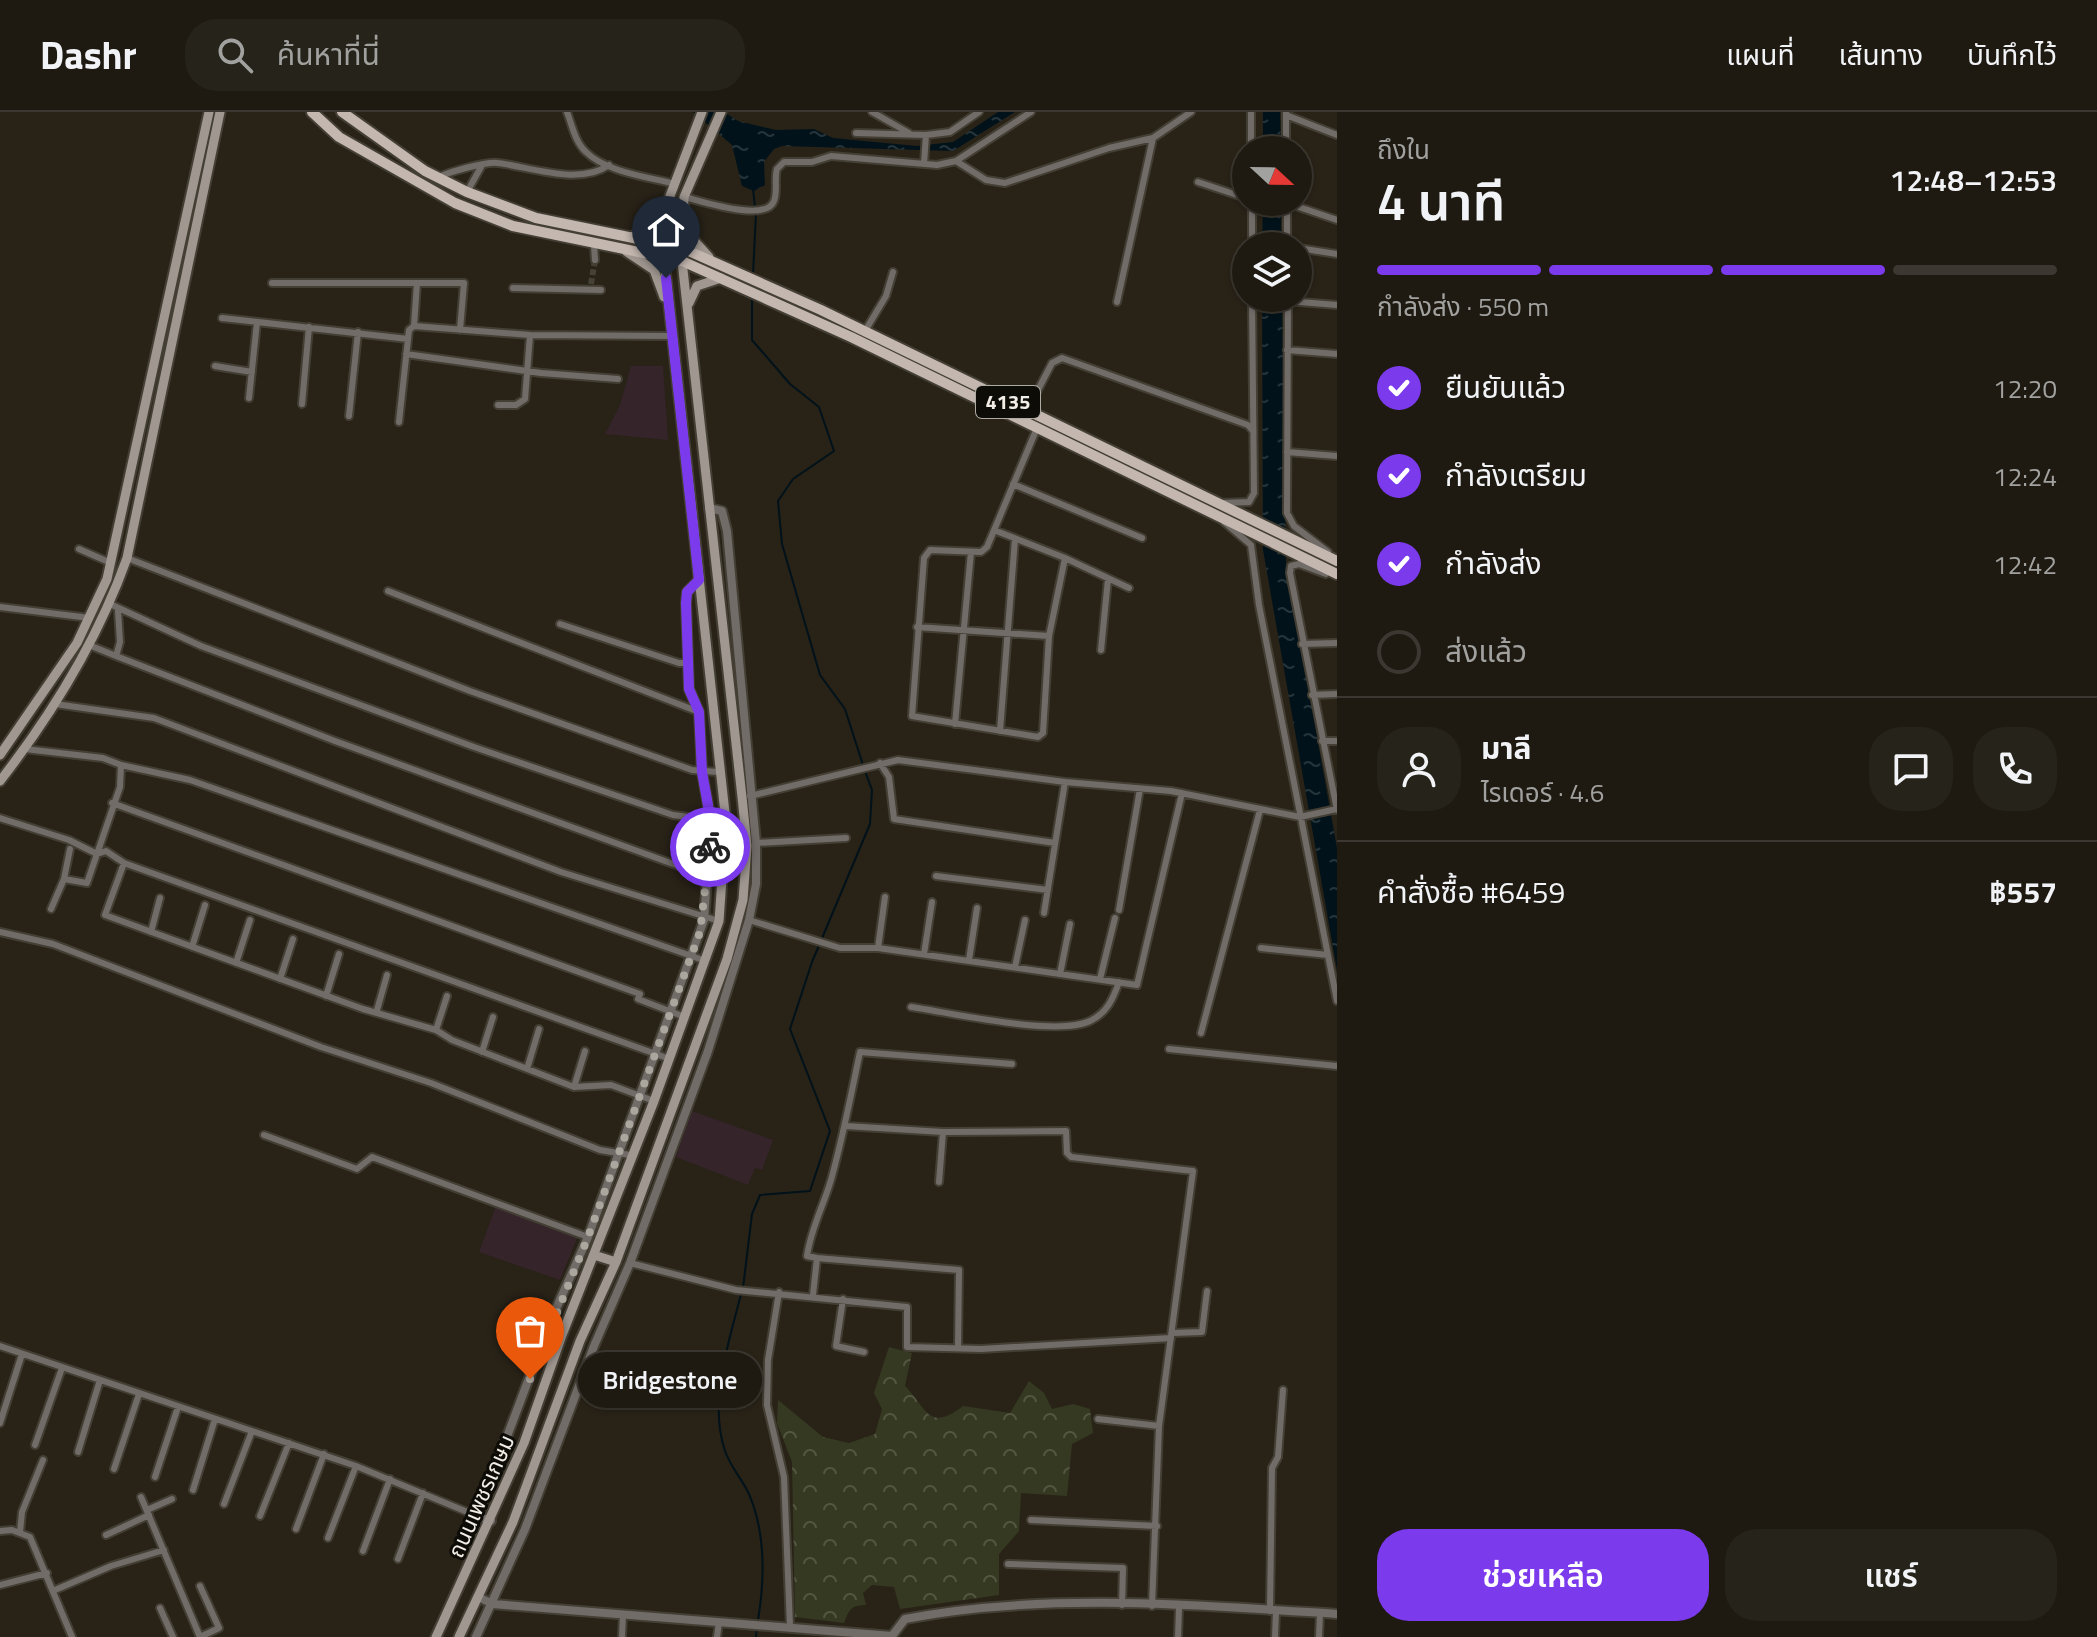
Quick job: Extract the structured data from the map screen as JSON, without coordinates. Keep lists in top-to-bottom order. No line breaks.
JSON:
{"streets":{"main road":["4135","ถนนเพชรเกษม"]},"crossings":[["4135","ถนนเพชรเกษม"]],"places":["Bridgestone"],"north":"right","page":{"header":"Dashr","search":"ค้นหาที่นี่","nav":["แผนที่","เส้นทาง","บันทึกไว้"],"heading":["4 นาที","ถึงใน","12:48–12:53"],"panel":["มาลี","ไรเดอร์ · 4.6","คำสั่งซื้อ #6459","฿557"],"bar":"กำลังส่ง · 550 m","list":[["ยืนยันแล้ว","12:20"],["กำลังเตรียม","12:24"],["กำลังส่ง","12:42"],"ส่งแล้ว"],"bubble":"Bridgestone","buttons":["ช่วยเหลือ","แชร์"]}}
